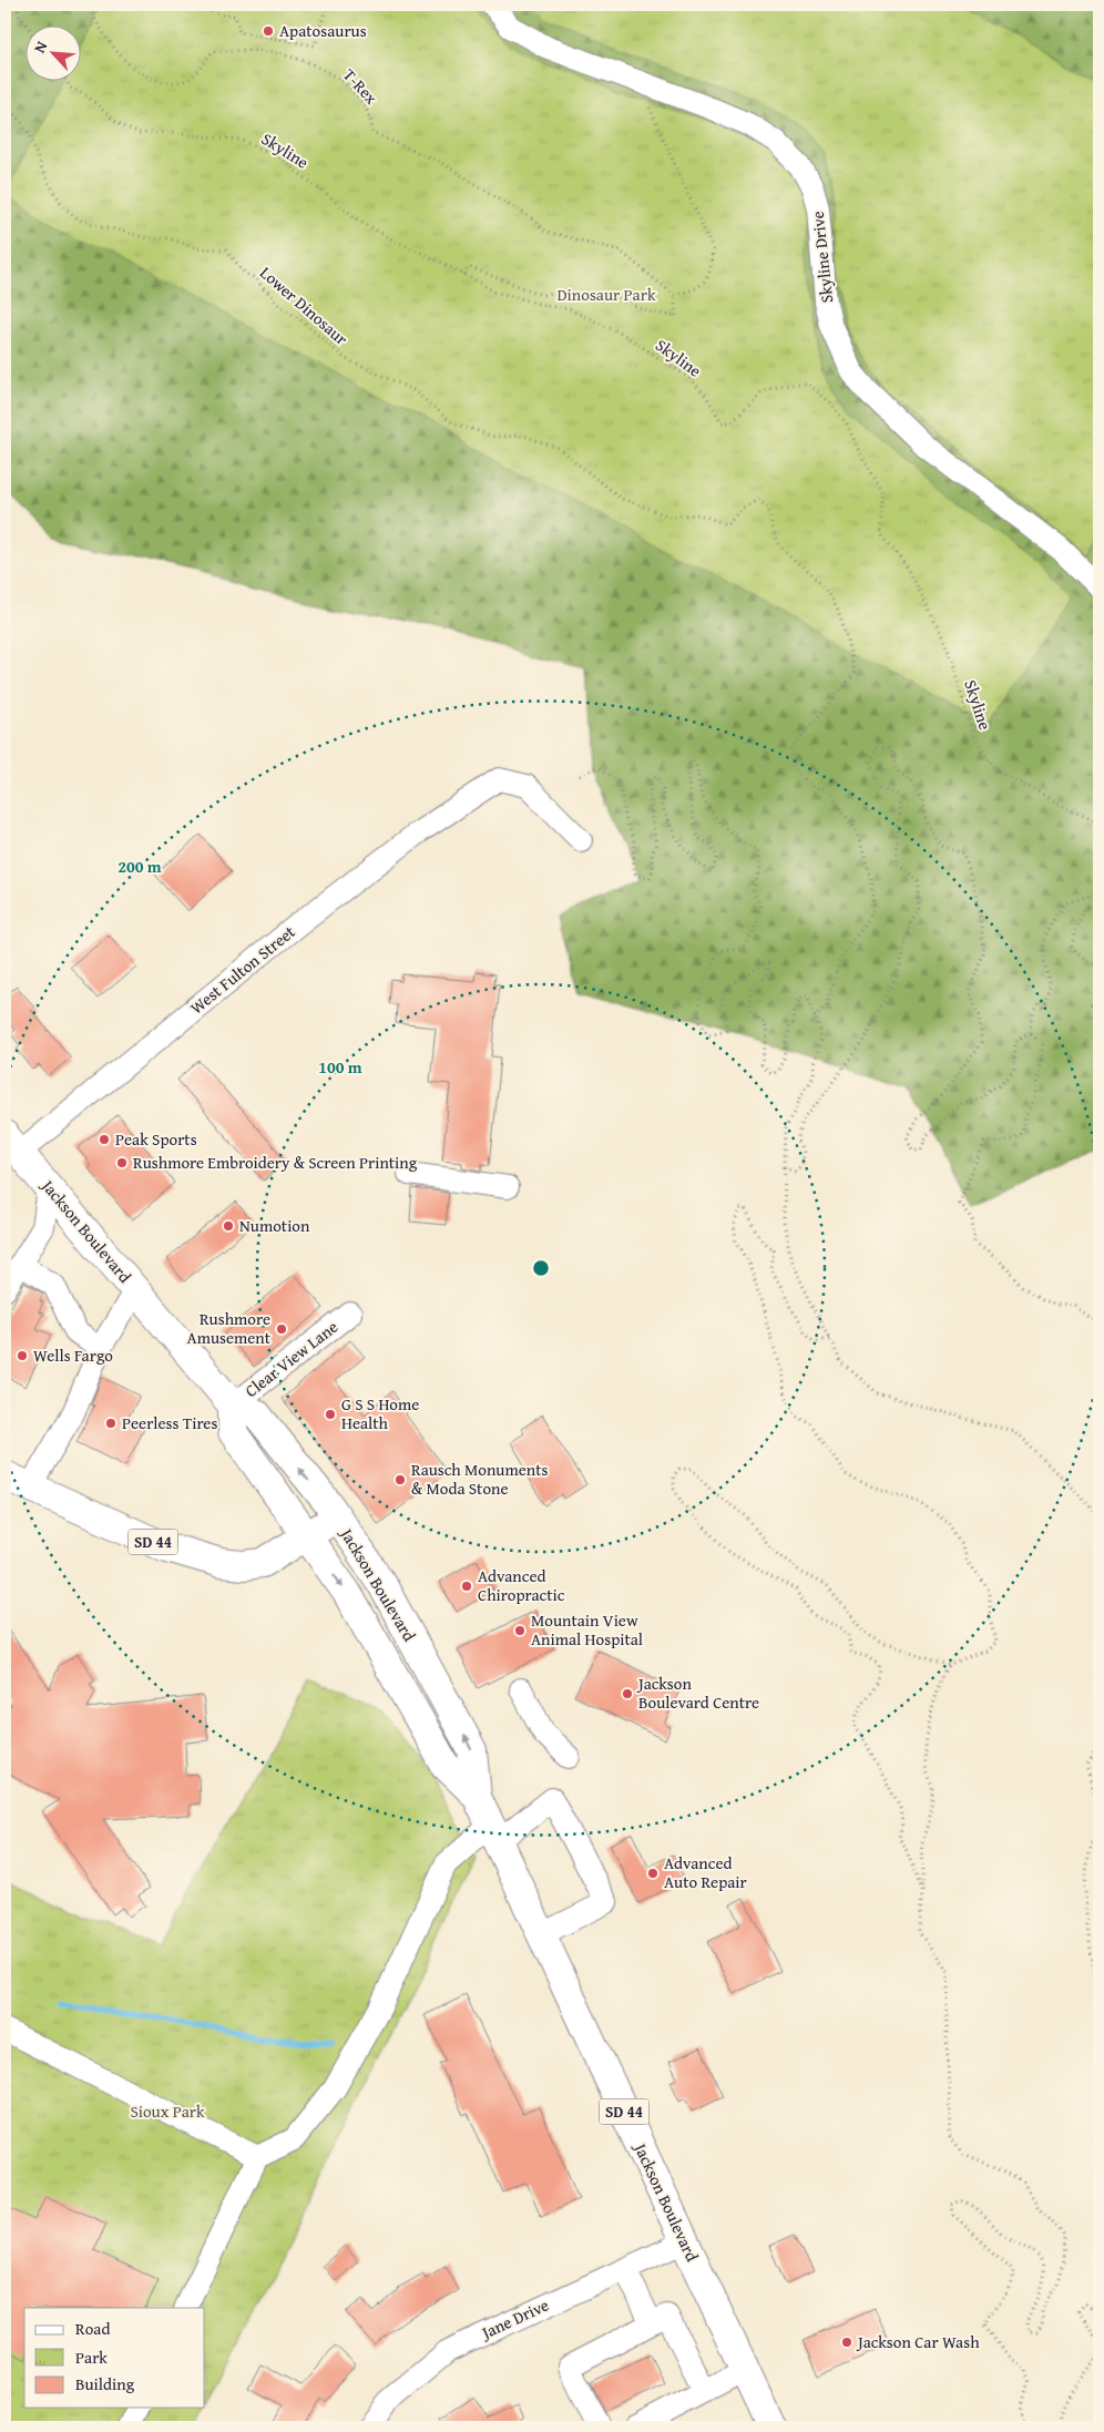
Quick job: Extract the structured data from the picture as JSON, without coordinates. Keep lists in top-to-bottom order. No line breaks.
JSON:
{"streets":{"main road":["Jackson Boulevard","SD 44"],"street":["Skyline Drive","West Fulton Street","Clear View Lane","Jane Drive"],"path":["T-Rex","Skyline","Lower Dinosaur"]},"crossings":[["West Fulton Street","Jackson Boulevard"],["Jackson Boulevard","Clear View Lane"],["Jackson Boulevard","SD 44"],["Jackson Boulevard","Jane Drive"]],"parks":["Dinosaur Park","Sioux Park"],"places":["Apatosaurus","Peak Sports","Rushmore Embroidery & Screen Printing","Numotion","Rushmore Amusement","Wells Fargo","G S S Home Health","Peerless Tires","Rausch Monuments & Moda Stone","Advanced Chiropractic","Mountain View Animal Hospital","Jackson Boulevard Centre","Advanced Auto Repair","Jackson Car Wash"],"legend":["Road","Park","Building"],"north":"top left","rings":["200 m","100 m"]}
